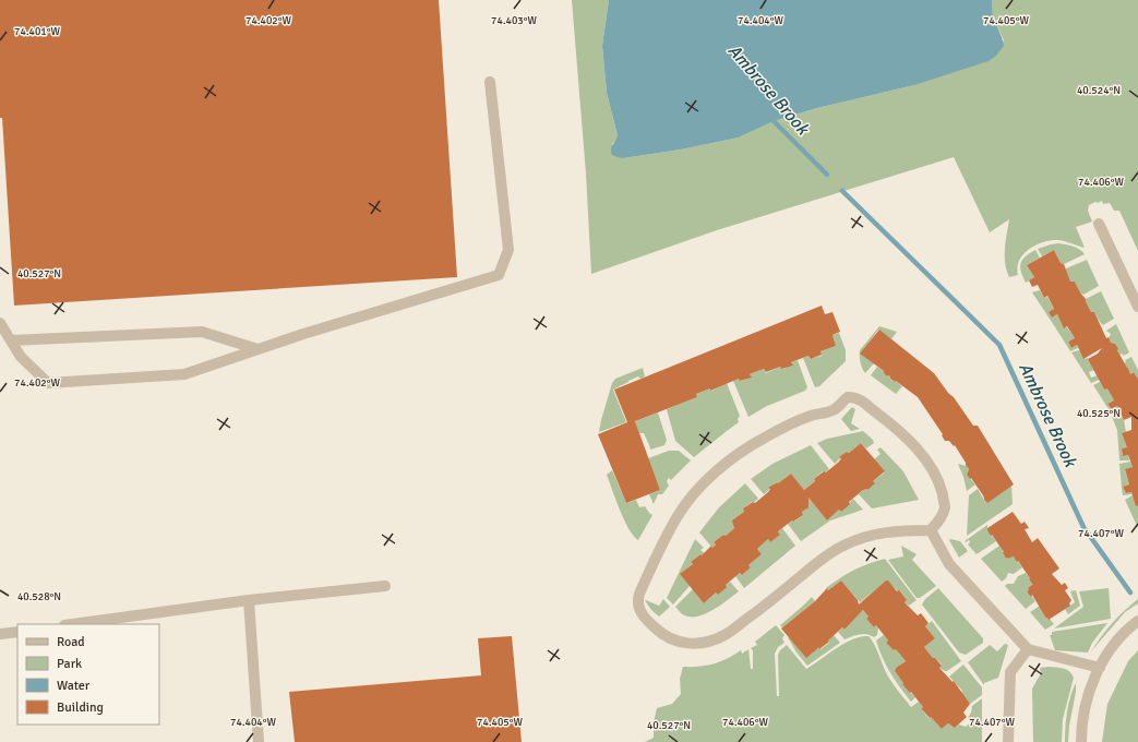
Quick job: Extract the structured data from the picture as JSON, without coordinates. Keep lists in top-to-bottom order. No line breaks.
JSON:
{"water":["Ambrose Brook"],"legend":["Road","Park","Water","Building"],"coordinates":["74.402°W","74.403°W","74.404°W","74.405°W","74.401°W","40.524°N","74.406°W","40.527°N","40.525°N","74.407°W","40.528°N"]}
